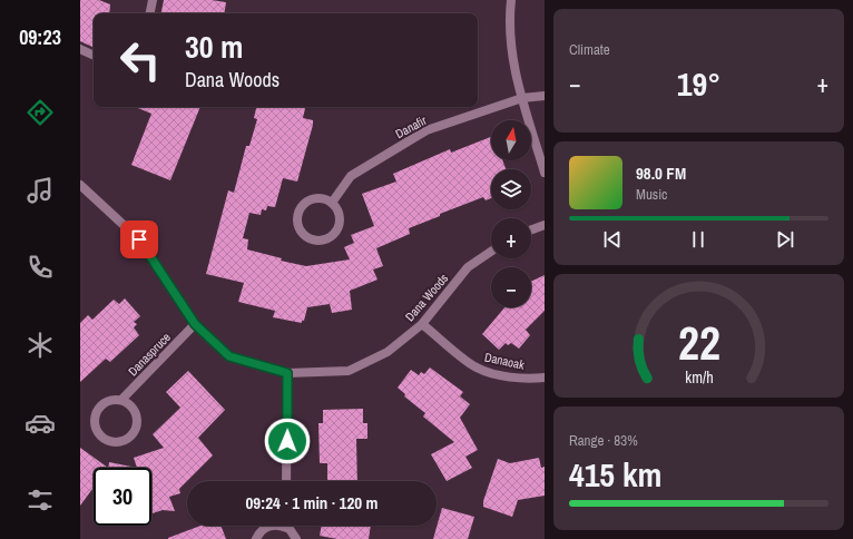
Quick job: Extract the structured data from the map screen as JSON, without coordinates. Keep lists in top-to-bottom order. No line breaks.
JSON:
{"streets":{"street":["Danafir","Dana Woods","Danaspruce","Danaoak"]},"crossings":[["Dana Woods","Danaspruce"],["Dana Woods","Danaoak"]],"north":"top","page":{"tabs":"09:23","tile":["Climate",["Range · 83%","415 km"]],"turn":["30 m","Dana Woods"],"heat":["−","19°","+"],"map_buttons":["+","−"],"song":["98.0 FM","Music"],"limit":"30","trip":"09:24 · 1 min · 120 m","gauge":["22","km/h"]}}
